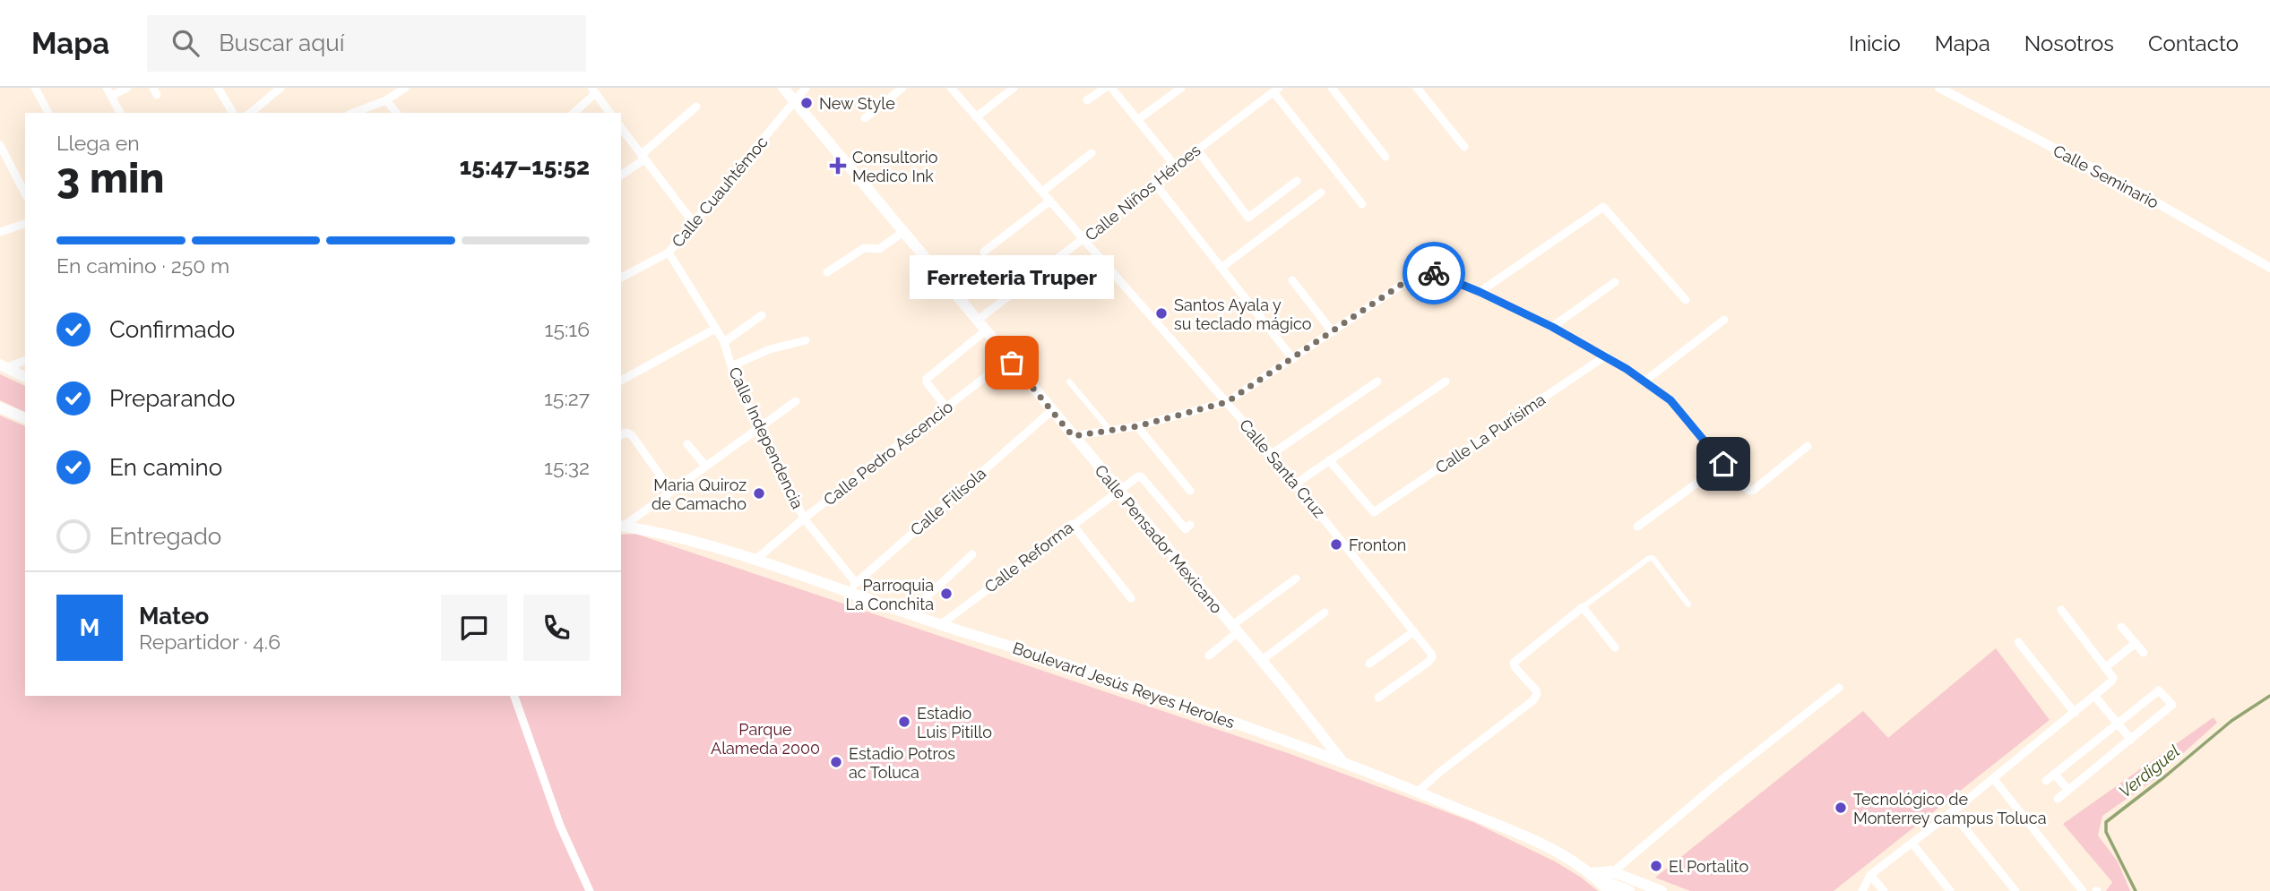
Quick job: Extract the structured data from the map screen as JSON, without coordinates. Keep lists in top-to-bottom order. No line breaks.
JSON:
{"streets":{"main road":["Calle Pensador Mexicano","Boulevard Jesús Reyes Heroles"],"street":["Calle Seminario","Calle Cuauhtémoc","Calle Niños Héroes","Calle La Purísima","Calle Independencia","Calle Pedro Ascencio","Calle Santa Cruz","Calle Filísola","Calle Reforma"]},"crossings":[["Calle Cuauhtémoc","Calle Independencia"],["Calle Cuauhtémoc","Calle Pensador Mexicano"],["Calle Niños Héroes","Calle Santa Cruz"],["Calle Niños Héroes","Calle Pensador Mexicano"],["Calle Independencia","Calle Pedro Ascencio"],["Calle Independencia","Calle Filísola"],["Calle Pedro Ascencio","Boulevard Jesús Reyes Heroles"],["Calle Filísola","Calle Pensador Mexicano"],["Calle Filísola","Boulevard Jesús Reyes Heroles"],["Calle Pensador Mexicano","Calle Reforma"],["Calle Pensador Mexicano","Boulevard Jesús Reyes Heroles"],["Calle Reforma","Boulevard Jesús Reyes Heroles"]],"water":["Verdiguel"],"parks":["Parque Alameda 2000"],"places":{"other":["New Style","Santos Ayala y su teclado mágico","Ferreteria Truper","Maria Quiroz de Camacho","Fronton","Parroquia La Conchita","Estadio Luis Pitillo","Estadio Potros ac Toluca","Tecnológico de Monterrey campus Toluca","El Portalito"],"health":["Consultorio Medico Ink"]},"page":{"header":"Mapa","search":"Buscar aquí","nav":["Inicio","Mapa","Nosotros","Contacto"],"heading":["3 min","Llega en","15:47–15:52"],"panel":["Mateo","Repartidor · 4.6"],"bar":"En camino · 250 m","bubble":"Ferreteria Truper","list":[["Confirmado","15:16"],["Preparando","15:27"],["En camino","15:32"],"Entregado"],"round":"M"}}
